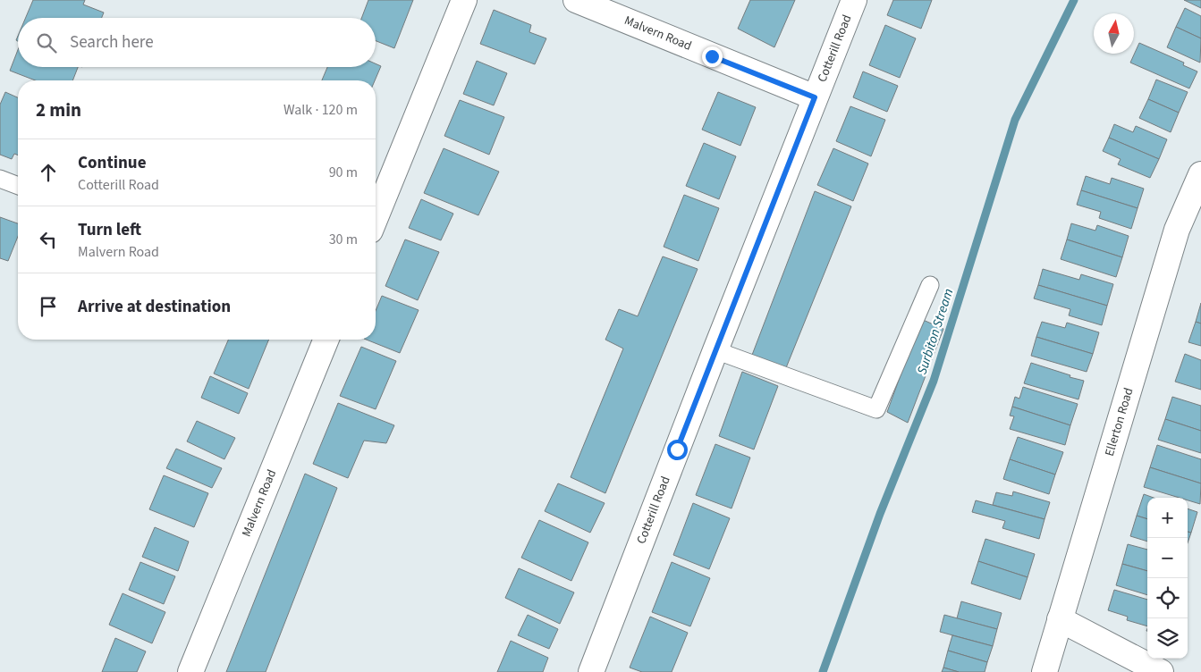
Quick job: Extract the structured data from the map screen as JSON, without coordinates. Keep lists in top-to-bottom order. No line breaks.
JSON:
{"streets":{"street":["Malvern Road","Cotterill Road","Ellerton Road"]},"crossings":[["Malvern Road","Cotterill Road"]],"water":["Surbiton Stream"],"north":"top","page":{"search":"Search here","heading":["2 min","Walk · 120 m"],"list":[["Continue","Cotterill Road","90 m"],["Turn left","Malvern Road","30 m"],"Arrive at destination"],"map_buttons":["+","−"]}}
